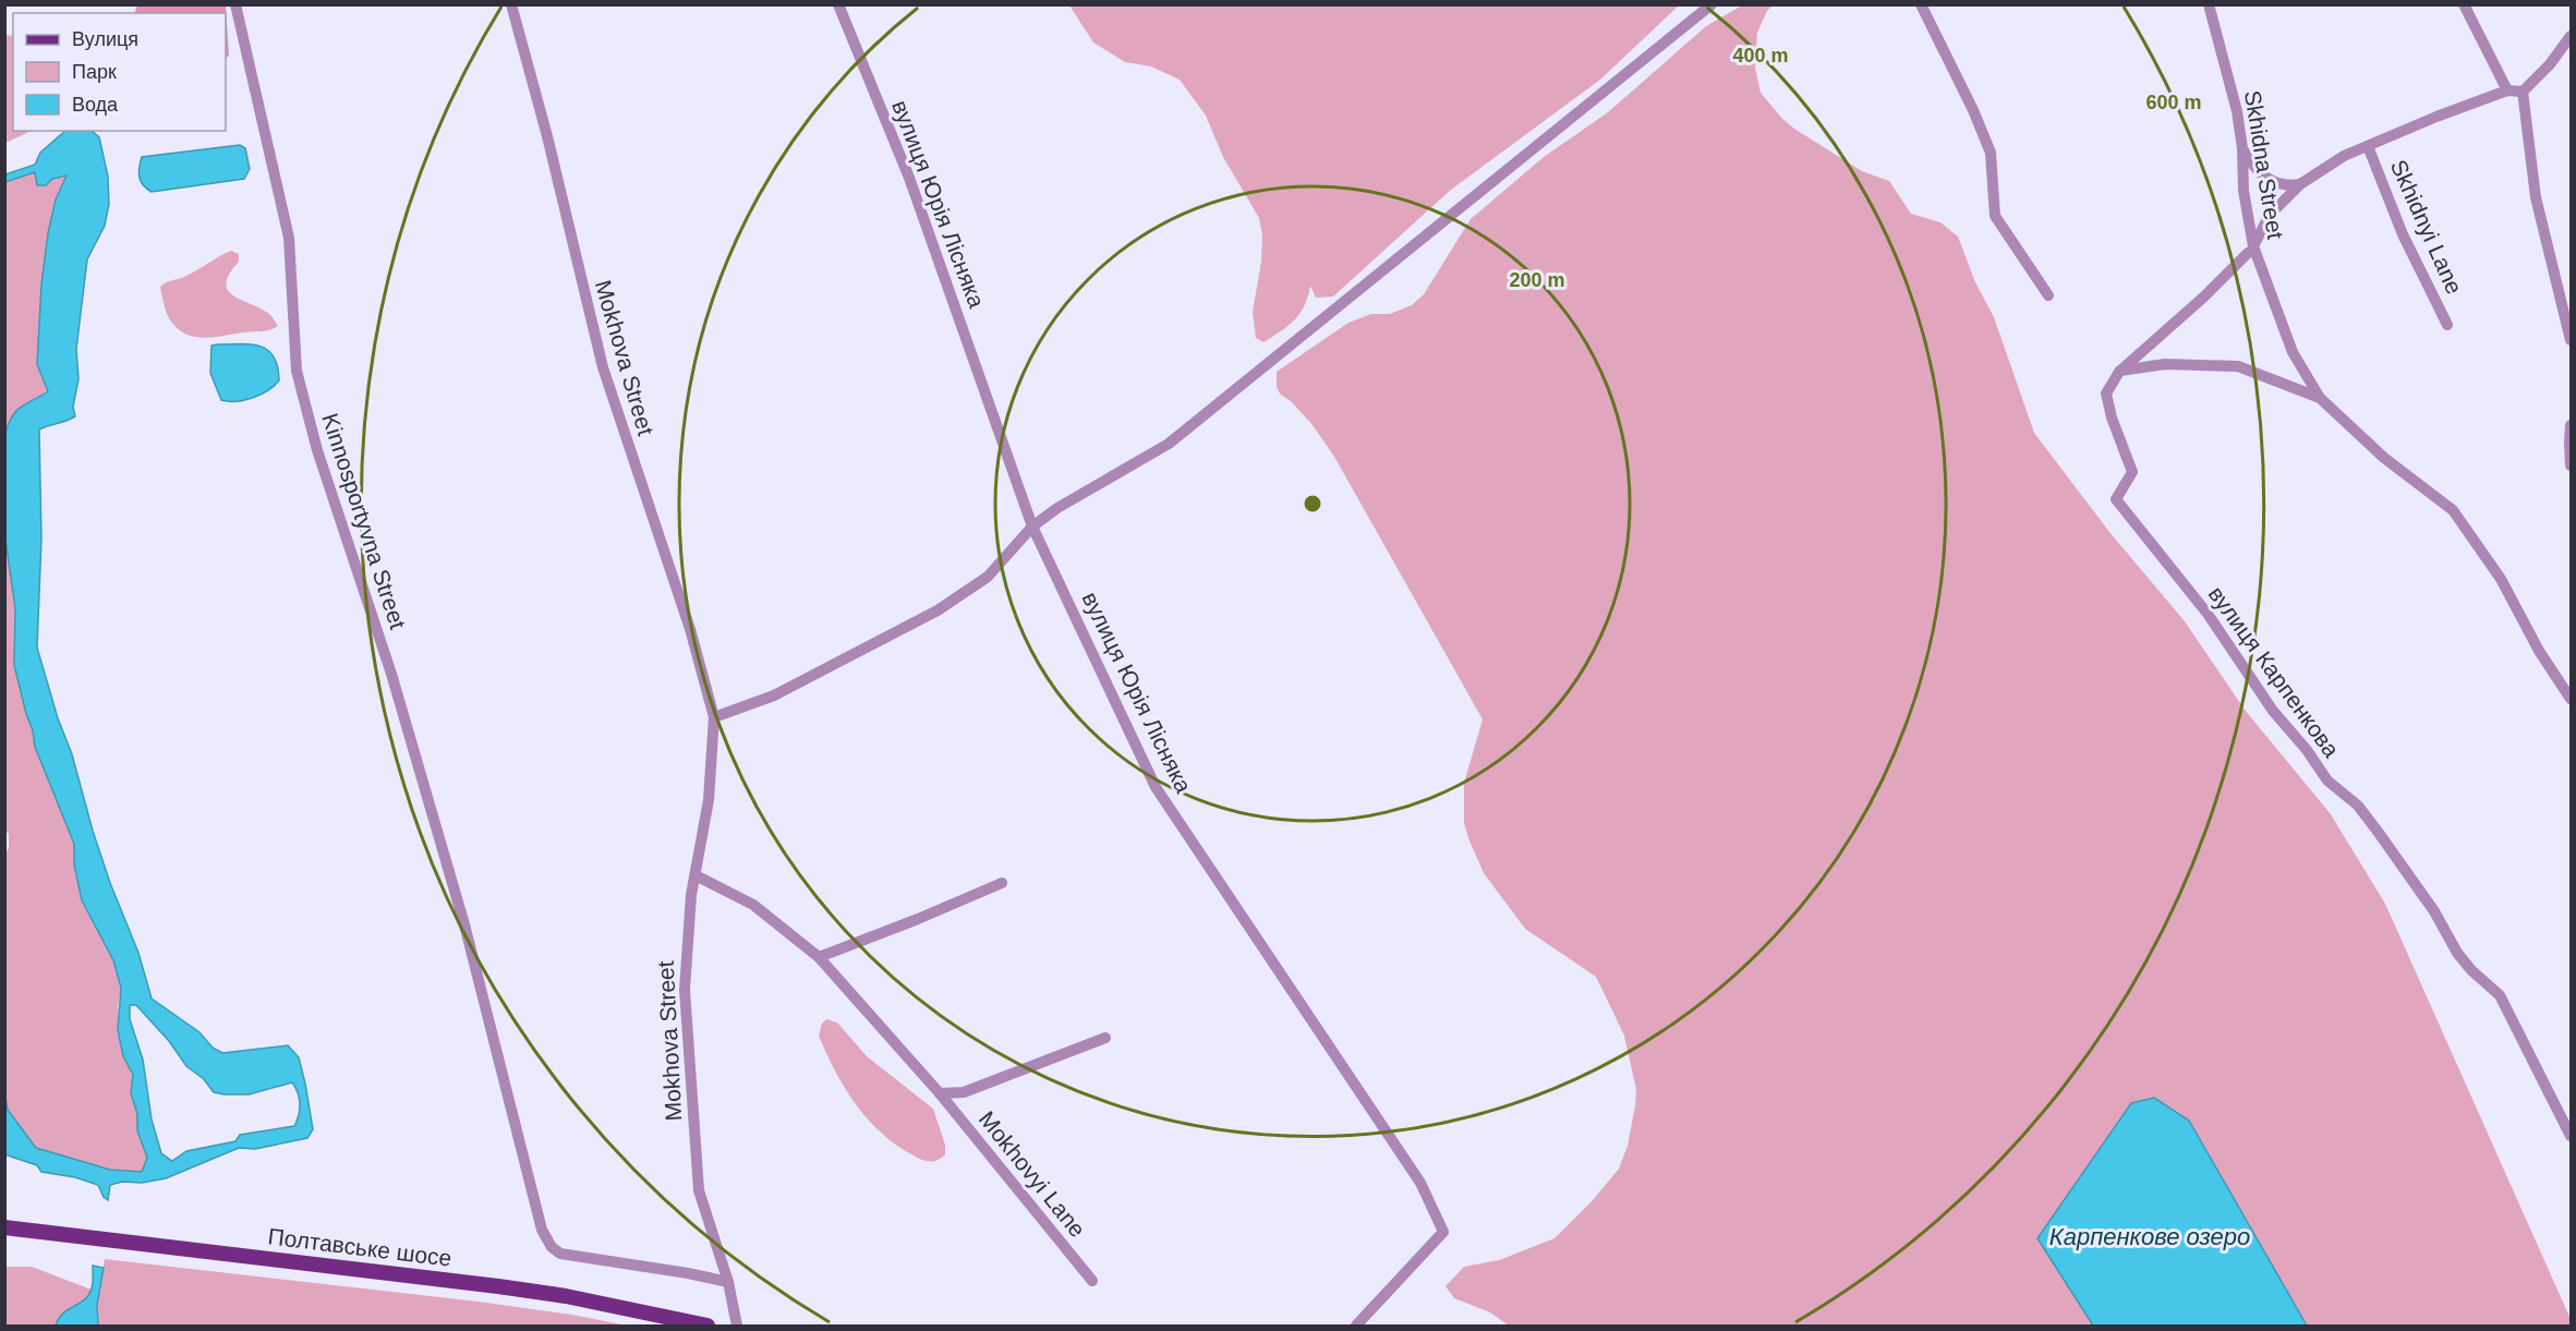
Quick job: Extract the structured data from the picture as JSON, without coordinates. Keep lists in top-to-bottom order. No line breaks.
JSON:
{"streets":{"main road":["Полтавське шосе"],"street":["Skhidna Street","вулиця Юрія Лісняка","Skhidnyi Lane","Mokhova Street","Kinnosportyvna Street","вулиця Карпенкова","Mokhovyi Lane"]},"crossings":[["Skhidna Street","Skhidnyi Lane"],["Skhidna Street","вулиця Карпенкова"],["Skhidnyi Lane","вулиця Карпенкова"],["Mokhova Street","Kinnosportyvna Street"],["Mokhova Street","Mokhovyi Lane"]],"water":["Карпенкове озеро"],"legend":["Вулиця","Парк","Вода"],"rings":["400 m","600 m","200 m"]}
